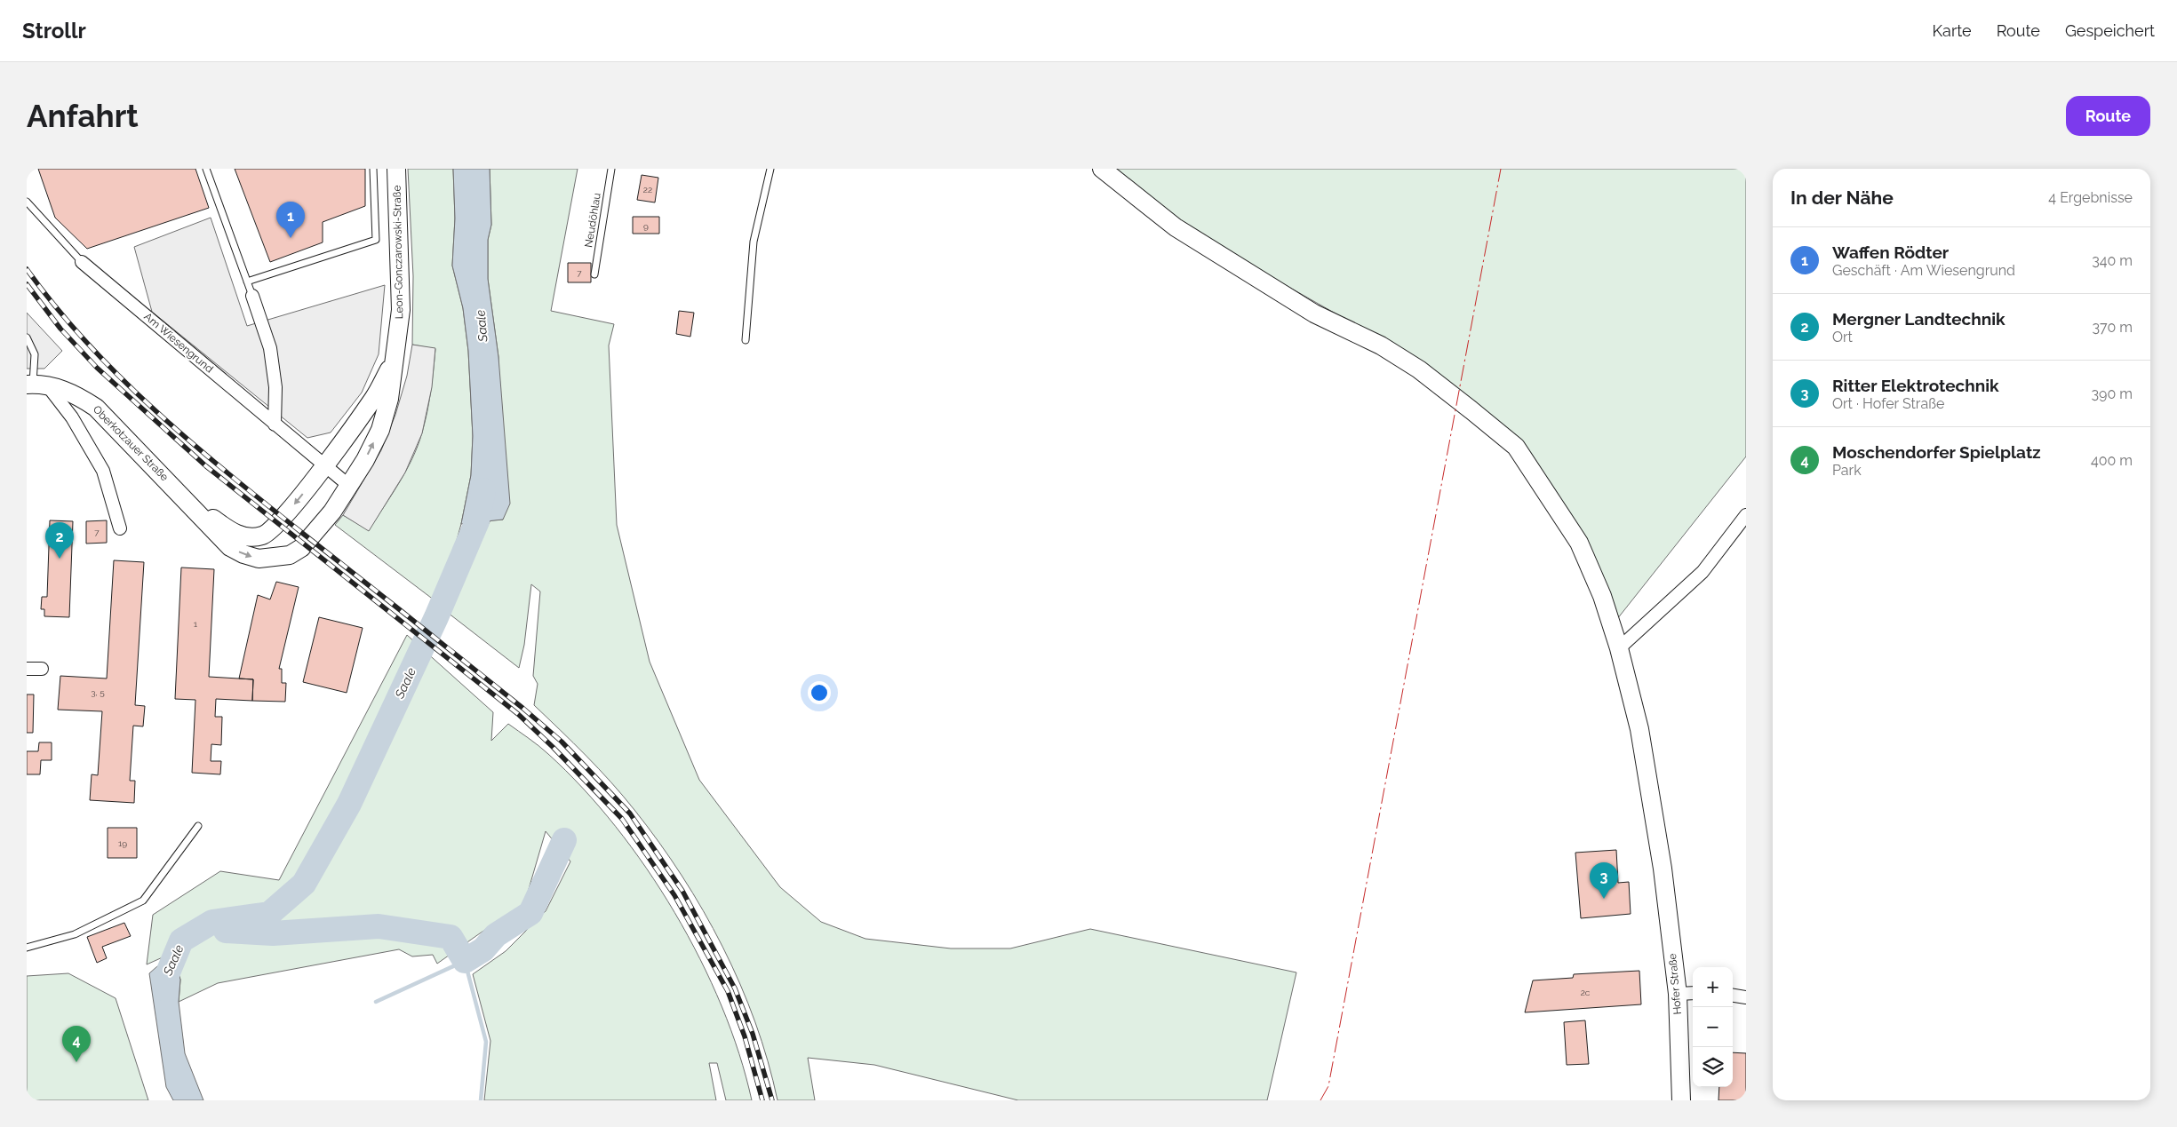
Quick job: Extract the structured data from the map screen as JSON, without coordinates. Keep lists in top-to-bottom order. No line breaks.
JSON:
{"streets":{"street":["Leon-Gonczarowski-Straße","Am Wiesengrund","Oberkotzauer Straße","Hofer Straße"],"lane":["Neudöhlau"]},"crossings":[["Leon-Gonczarowski-Straße","Am Wiesengrund"],["Leon-Gonczarowski-Straße","Oberkotzauer Straße"],["Am Wiesengrund","Oberkotzauer Straße"]],"water":["Saale"],"house_numbers":["22","9","7","7","1","3, 5","19","2c"],"page":{"header":"Strollr","nav":["Karte","Route","Gespeichert"],"buttons":"Route","title":"Anfahrt","heading":["In der Nähe","4 Ergebnisse"],"pins":["1","2","3","4"],"list":[{"mark":"1","name":"Waffen Rödter","note":"Geschäft · Am Wiesengrund","value":"340 m"},{"mark":"2","name":"Mergner Landtechnik","note":"Ort","value":"370 m"},{"mark":"3","name":"Ritter Elektrotechnik","note":"Ort · Hofer Straße","value":"390 m"},{"mark":"4","name":"Moschendorfer Spielplatz","note":"Park","value":"400 m"}],"map_buttons":["+","−"]}}
